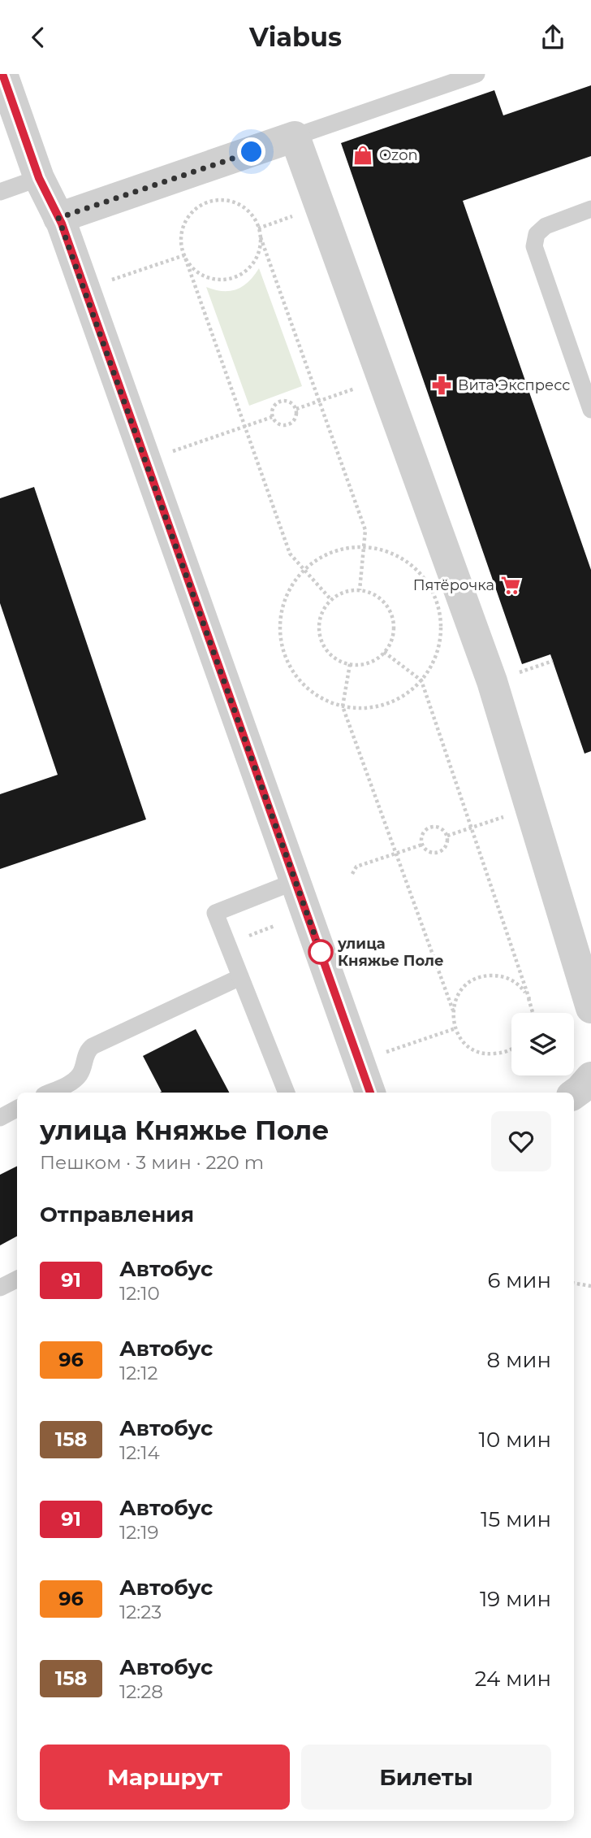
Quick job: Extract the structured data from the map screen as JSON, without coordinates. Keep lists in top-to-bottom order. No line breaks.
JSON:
{"places":{"shop":["Ozon"],"pharmacy":["Вита Экспресс"],"supermarket":["Пятёрочка"],"other":["улица Княжье Поле"]},"lines":["bus line 91"],"page":{"header":"Viabus","heading":[["улица Княжье Поле","Пешком · 3 мин · 220 m"],"Отправления"],"list":[{"mark":"91","name":"Автобус","note":"12:10","value":"6 мин"},{"mark":"96","name":"Автобус","note":"12:12","value":"8 мин"},{"mark":"158","name":"Автобус","note":"12:14","value":"10 мин"},{"mark":"91","name":"Автобус","note":"12:19","value":"15 мин"},{"mark":"96","name":"Автобус","note":"12:23","value":"19 мин"},{"mark":"158","name":"Автобус","note":"12:28","value":"24 мин"}],"buttons":["Маршрут","Билеты"]}}
